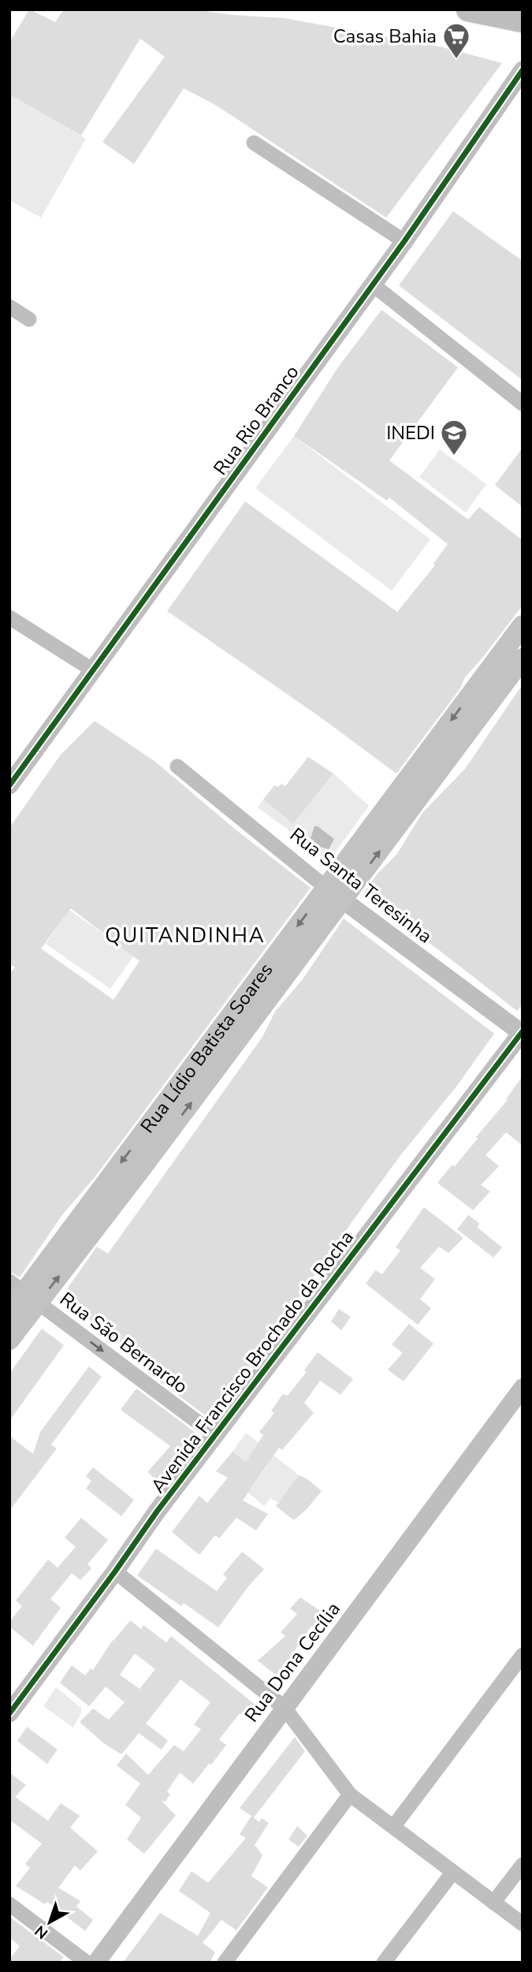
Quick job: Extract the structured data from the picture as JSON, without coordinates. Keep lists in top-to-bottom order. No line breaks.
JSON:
{"streets":{"main road":["Rua Lídio Batista Soares"],"street":["Rua Rio Branco","Rua Santa Teresinha","Rua São Bernardo","Avenida Francisco Brochado da Rocha","Rua Dona Cecília"]},"crossings":[["Rua Santa Teresinha","Rua Lídio Batista Soares"],["Rua Santa Teresinha","Avenida Francisco Brochado da Rocha"],["Rua Lídio Batista Soares","Rua São Bernardo"],["Rua São Bernardo","Avenida Francisco Brochado da Rocha"]],"one_way":["Rua São Bernardo"],"districts":["QUITANDINHA"],"places":{"supermarket":["Casas Bahia"],"school or university":["INEDI"]},"north":"bottom left"}
